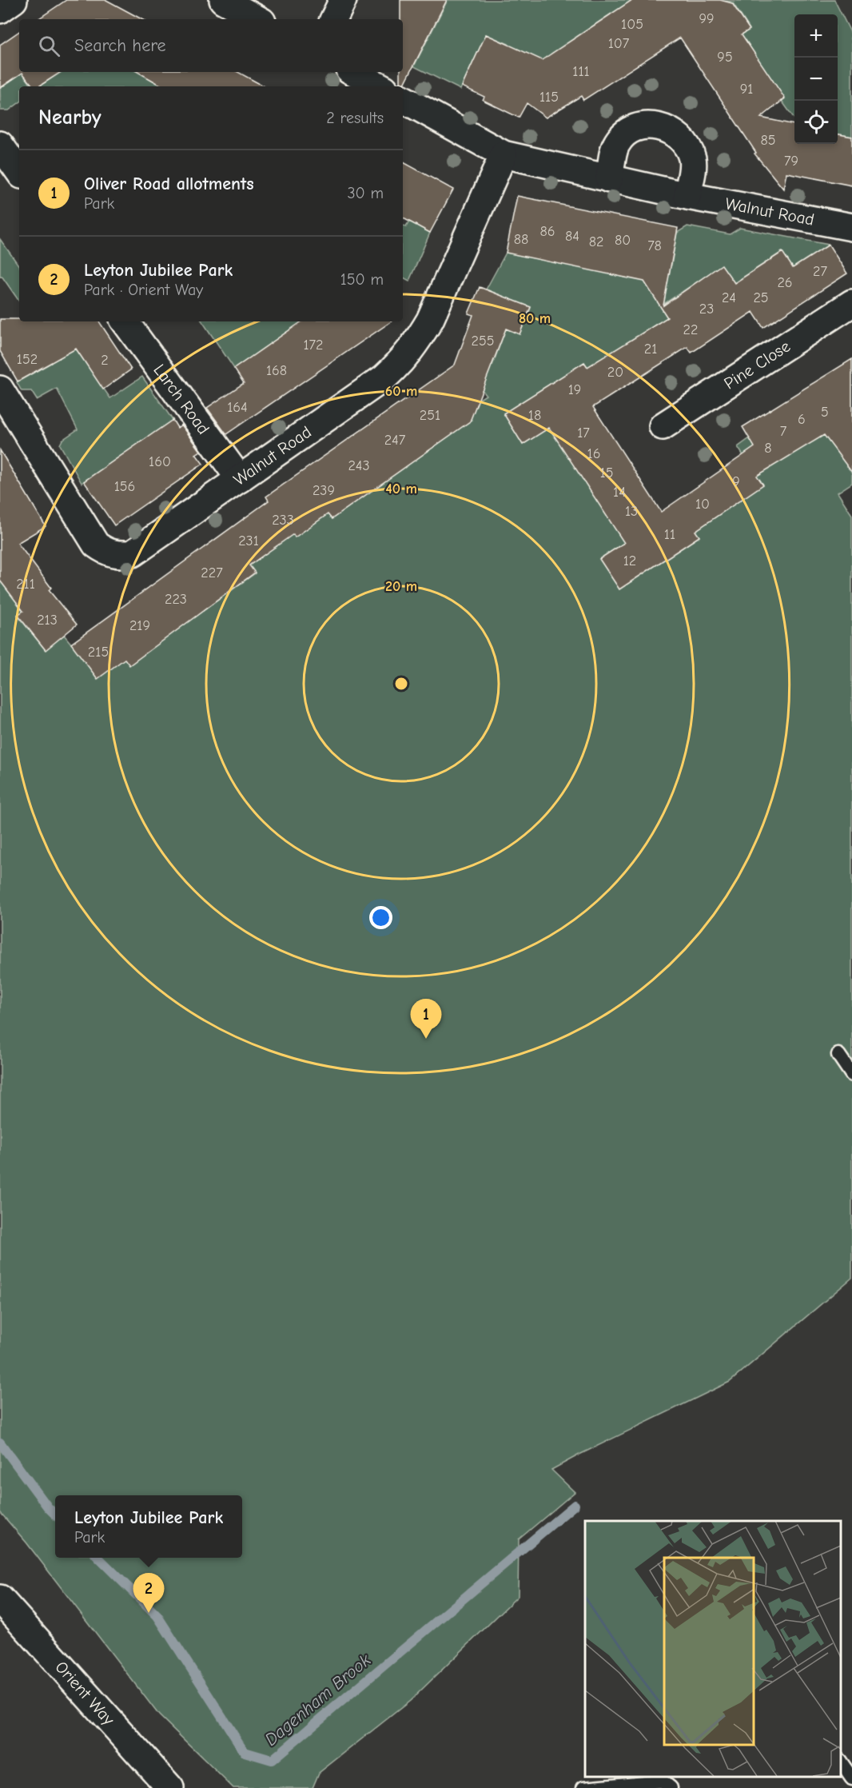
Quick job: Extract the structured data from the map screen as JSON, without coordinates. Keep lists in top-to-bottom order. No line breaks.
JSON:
{"streets":{"street":["Walnut Road","Pine Close","Larch Road","Orient Way"]},"crossings":[["Walnut Road","Larch Road"]],"water":["Dagenham Brook"],"house_numbers":["99","105","107","95","111","91","115","85","79","86","84","88","80","82","78","27","26","24","25","23","22","255","172","21","152","2","168","20","19","164","5","251","18","6","7","17","247","8","16","160","243","15","9","156","239","14","10","13","233","11","231","12","227","211","223","213","219","215"],"page":{"map_buttons":["+","−"],"search":"Search here","heading":["Nearby","2 results"],"list":[{"mark":"1","name":"Oliver Road allotments","note":"Park","value":"30 m"},{"mark":"2","name":"Leyton Jubilee Park","note":"Park · Orient Way","value":"150 m"}],"pins":["1","2"],"popup":["Leyton Jubilee Park","Park"]},"rings":["80 m","60 m","40 m","20 m"]}
